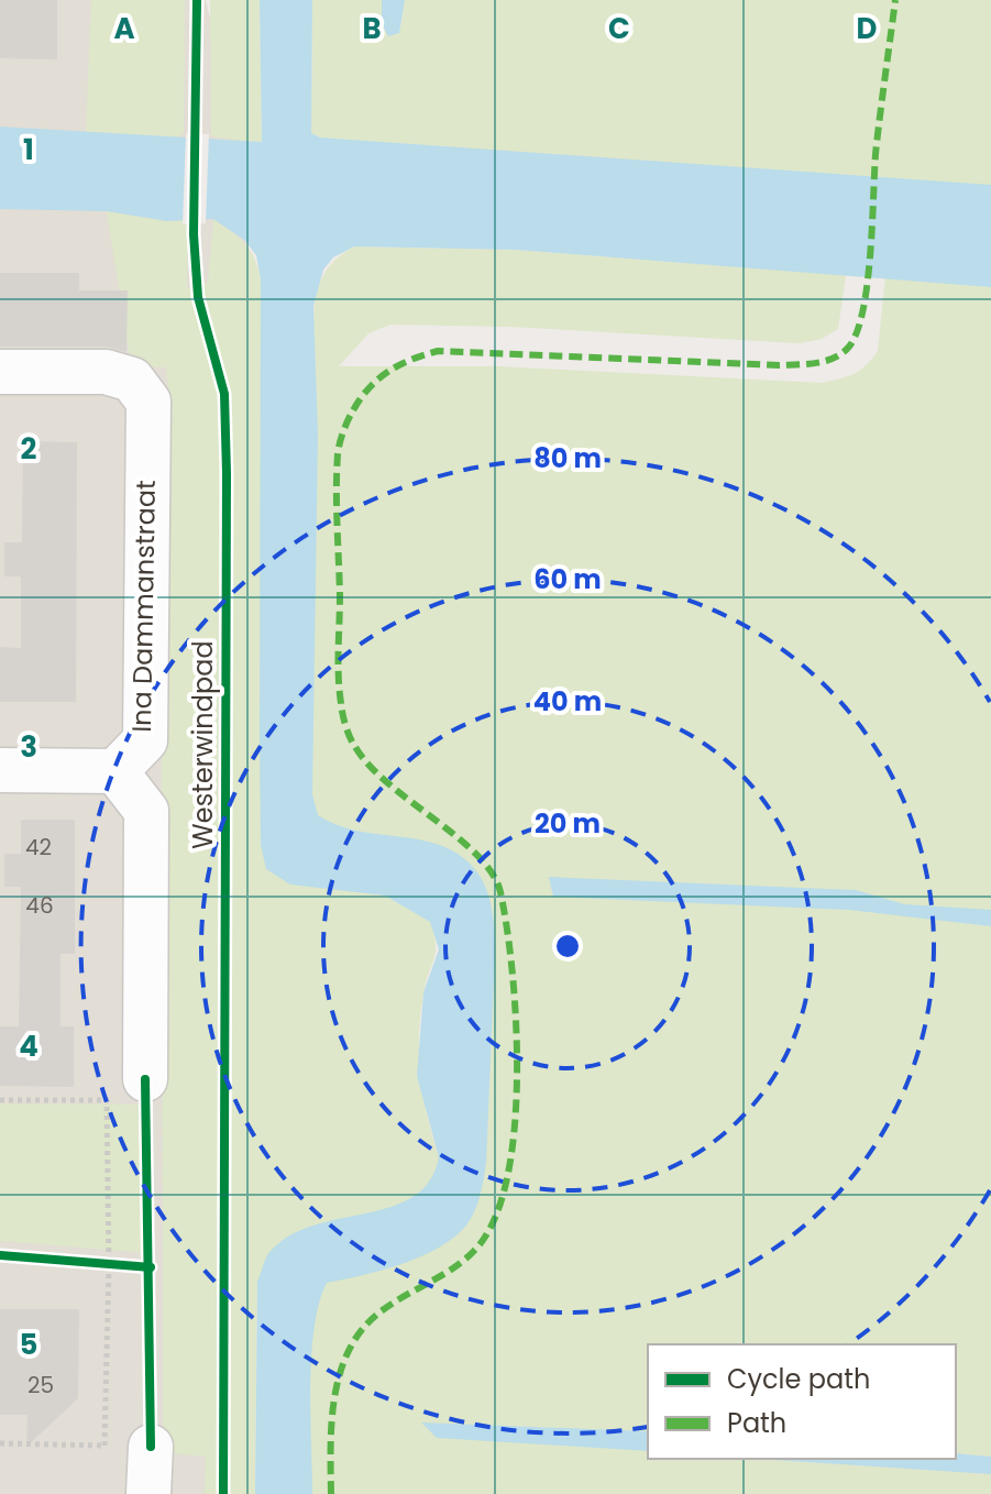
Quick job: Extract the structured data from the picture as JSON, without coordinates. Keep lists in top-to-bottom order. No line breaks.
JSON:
{"streets":{"street":["Ina Dammanstraat"],"cycle path":["Westerwindpad"]},"house_numbers":["42","46","25"],"legend":["Cycle path","Path"],"grid":{"columns":["A","B","C","D"],"rows":["1","2","3","4","5"]},"rings":["80 m","60 m","40 m","20 m"]}
